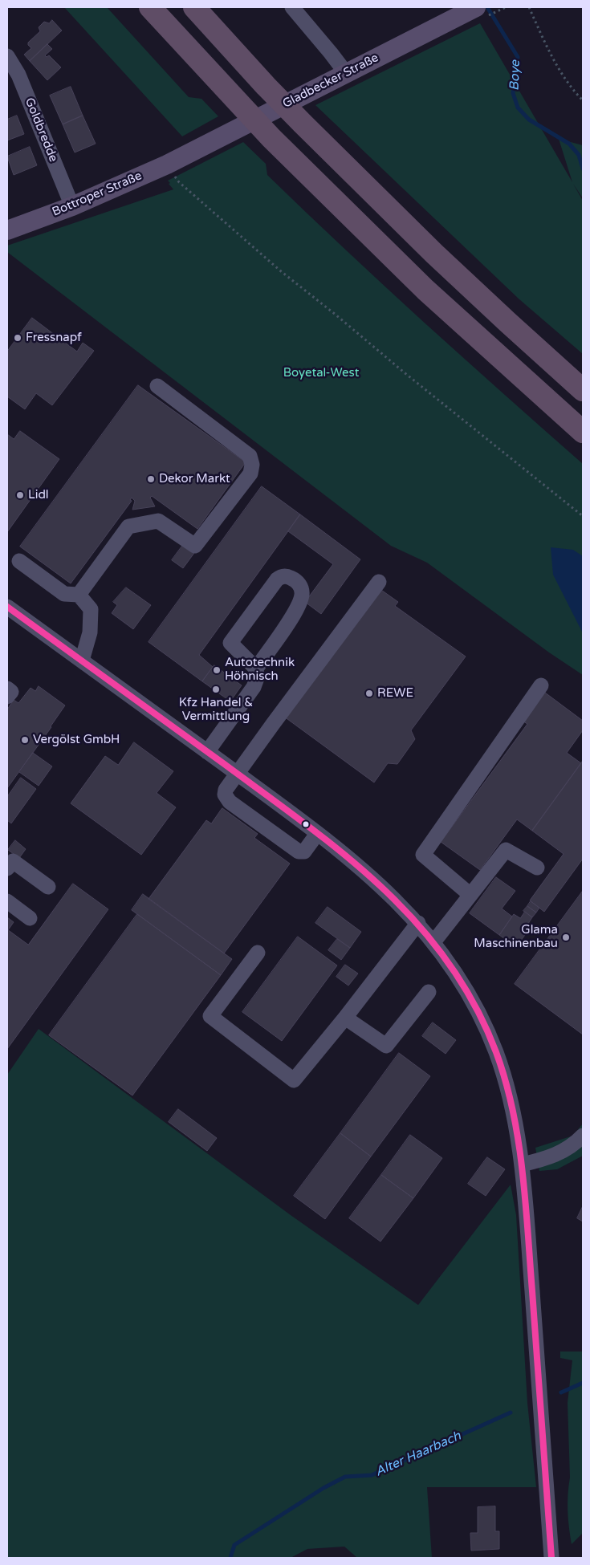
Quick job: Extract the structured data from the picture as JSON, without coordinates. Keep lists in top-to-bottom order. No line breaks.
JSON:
{"streets":{"main road":["Gladbecker Straße","Bottroper Straße"],"street":["Goldbredde"]},"crossings":[["Gladbecker Straße","Bottroper Straße"],["Goldbredde","Bottroper Straße"]],"water":["Boye","Alter Haarbach"],"parks":["Boyetal-West"],"places":["Fressnapf","Dekor Markt","Lidl","Autotechnik Höhnisch","Kfz Handel & Vermittlung","REWE","Vergölst GmbH","Glama Maschinenbau"]}
